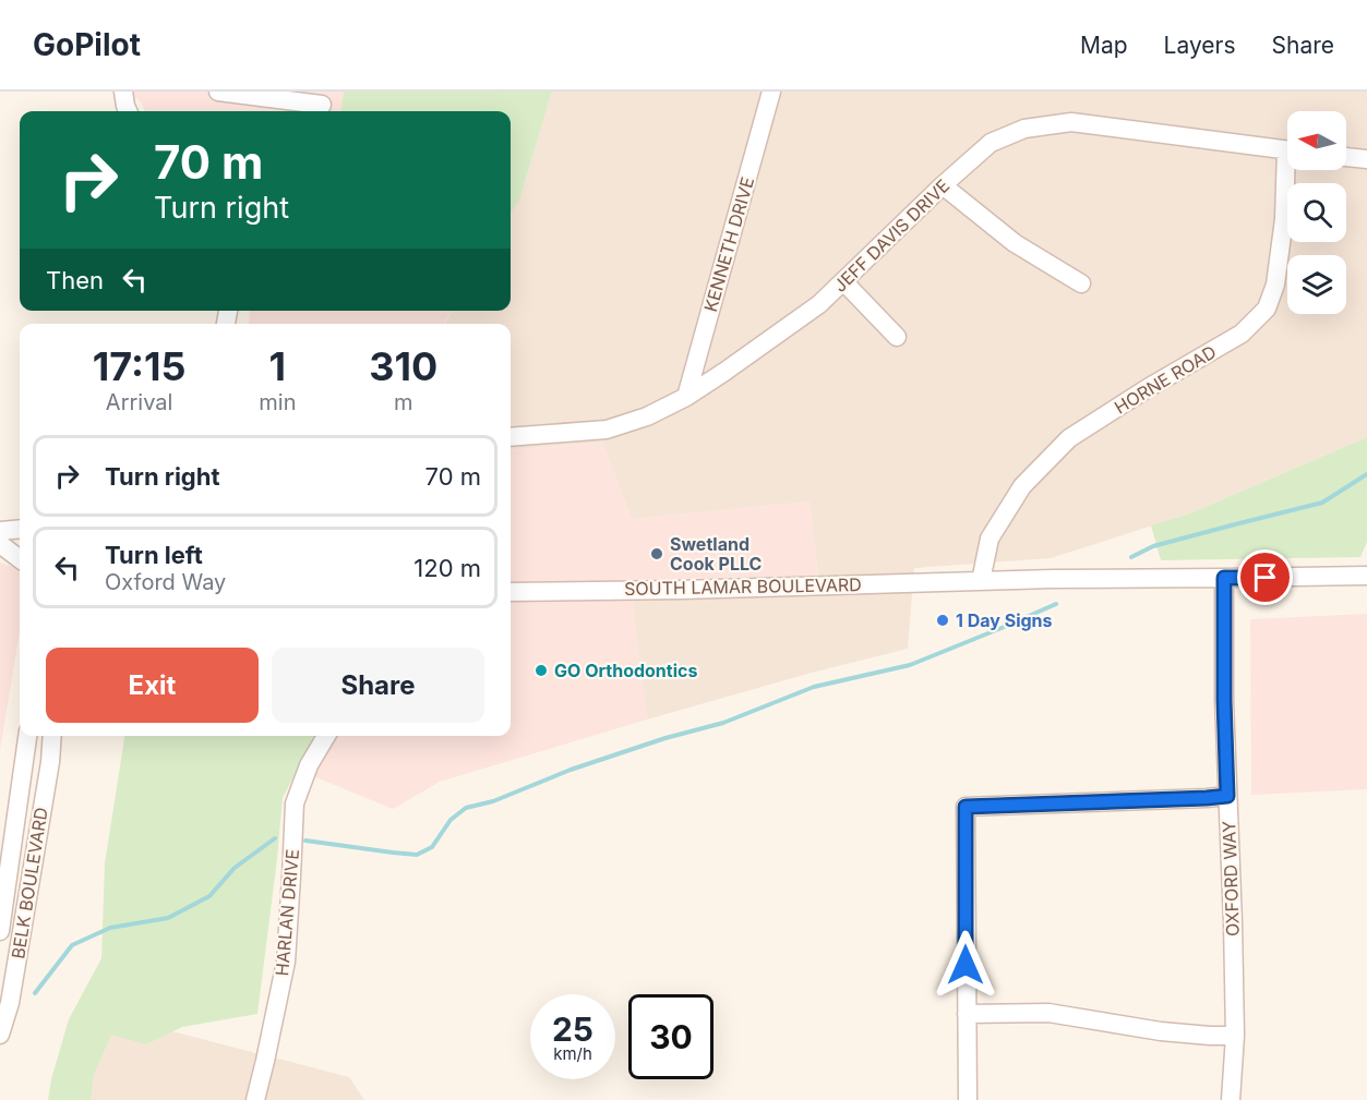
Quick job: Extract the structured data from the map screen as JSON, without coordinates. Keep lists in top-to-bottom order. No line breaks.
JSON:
{"streets":{"street":["JEFF DAVIS DRIVE","KENNETH DRIVE","HORNE ROAD","SOUTH LAMAR BOULEVARD","OXFORD WAY","BELK BOULEVARD","HARLAN DRIVE"]},"crossings":[["JEFF DAVIS DRIVE","KENNETH DRIVE"],["HORNE ROAD","SOUTH LAMAR BOULEVARD"],["SOUTH LAMAR BOULEVARD","OXFORD WAY"]],"places":["Swetland Cook PLLC","1 Day Signs","GO Orthodontics"],"north":"left","page":{"header":"GoPilot","nav":["Map","Layers","Share"],"turn":["70 m","Turn right"],"then":"Then","eta":["17:15","Arrival","1","min","310","m"],"list":[{"name":"Turn right","value":"70 m"},{"name":"Turn left","note":"Oxford Way","value":"120 m"}],"buttons":["Exit","Share"],"speed":"25 km/h","limit":"30"}}
